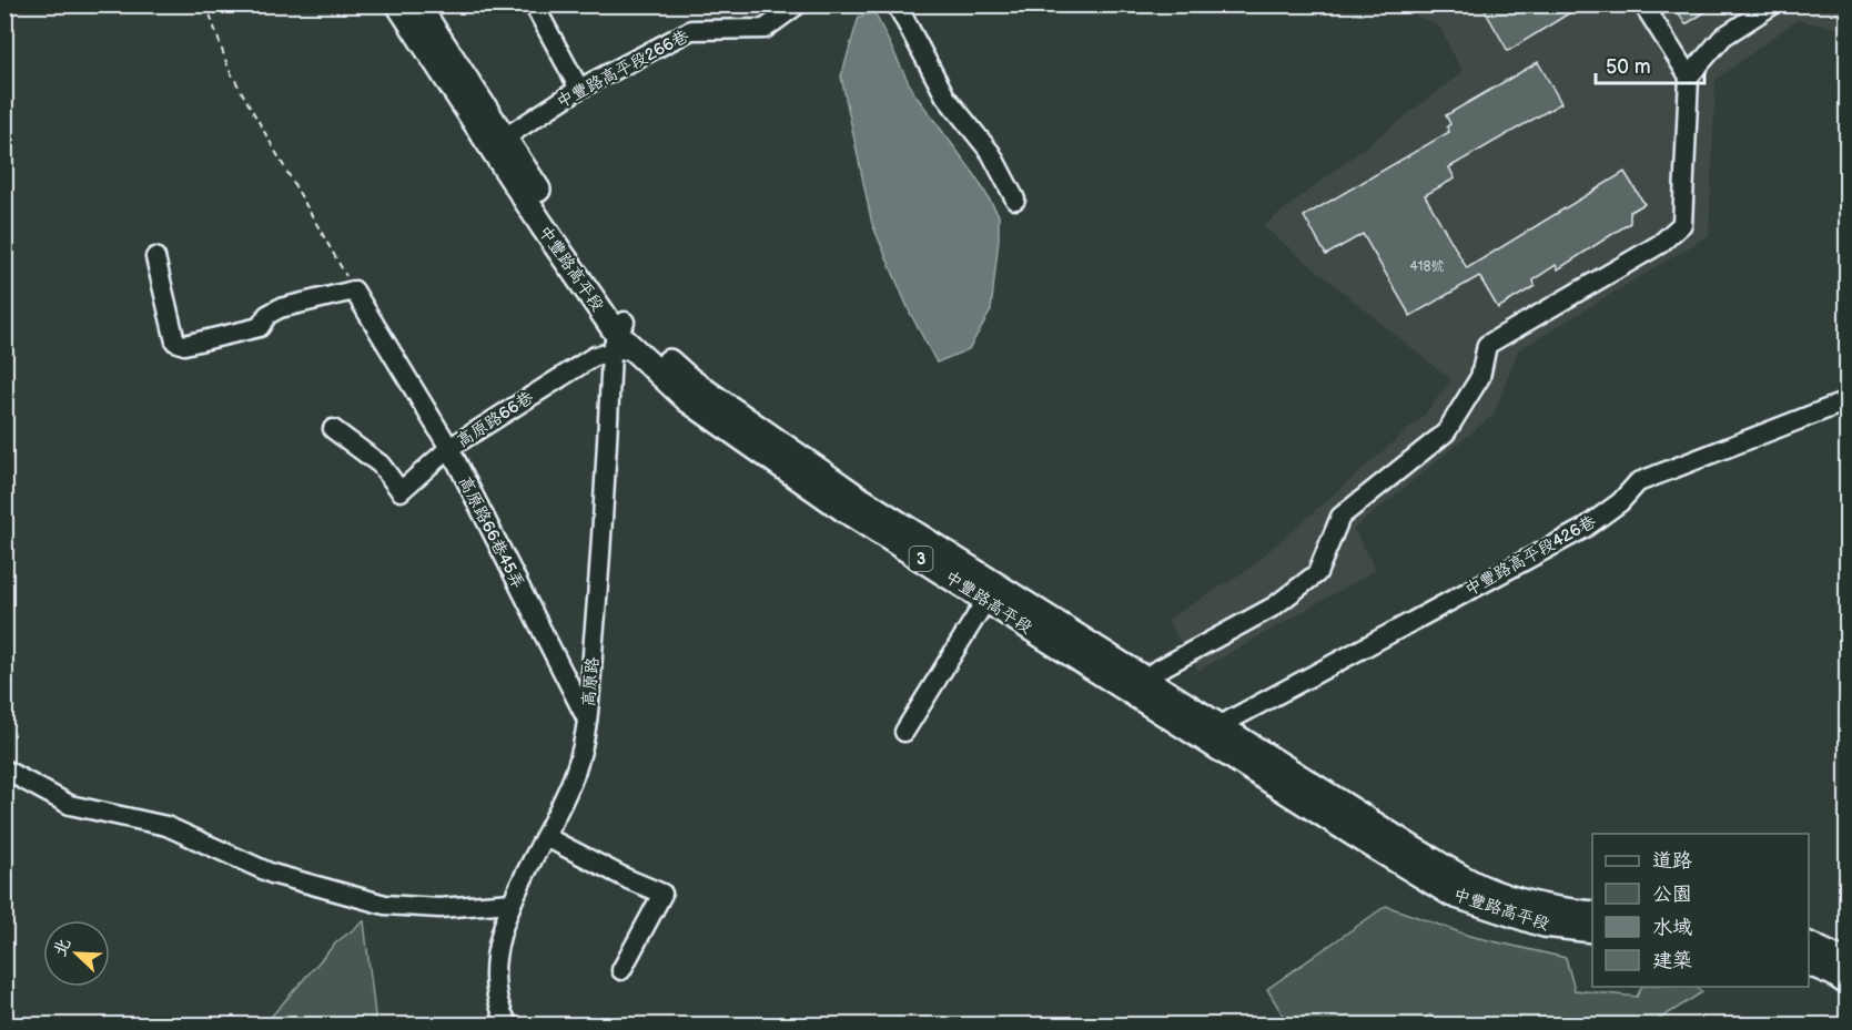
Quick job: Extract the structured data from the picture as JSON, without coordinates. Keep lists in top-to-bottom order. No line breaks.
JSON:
{"streets":{"main road":["中豐路高平段","3"],"street":["中豐路高平段266巷","高原路66巷","高原路66巷45弄","中豐路高平段426巷","高原路"]},"crossings":[["中豐路高平段266巷","中豐路高平段"],["中豐路高平段","高原路66巷"],["中豐路高平段","中豐路高平段426巷"],["中豐路高平段","高原路"],["高原路66巷","高原路66巷45弄"],["高原路66巷","高原路"],["高原路66巷45弄","高原路"]],"house_numbers":["418號"],"legend":["道路","公園","水域","建築"],"scale_bar":"50 m","north":"top left"}
